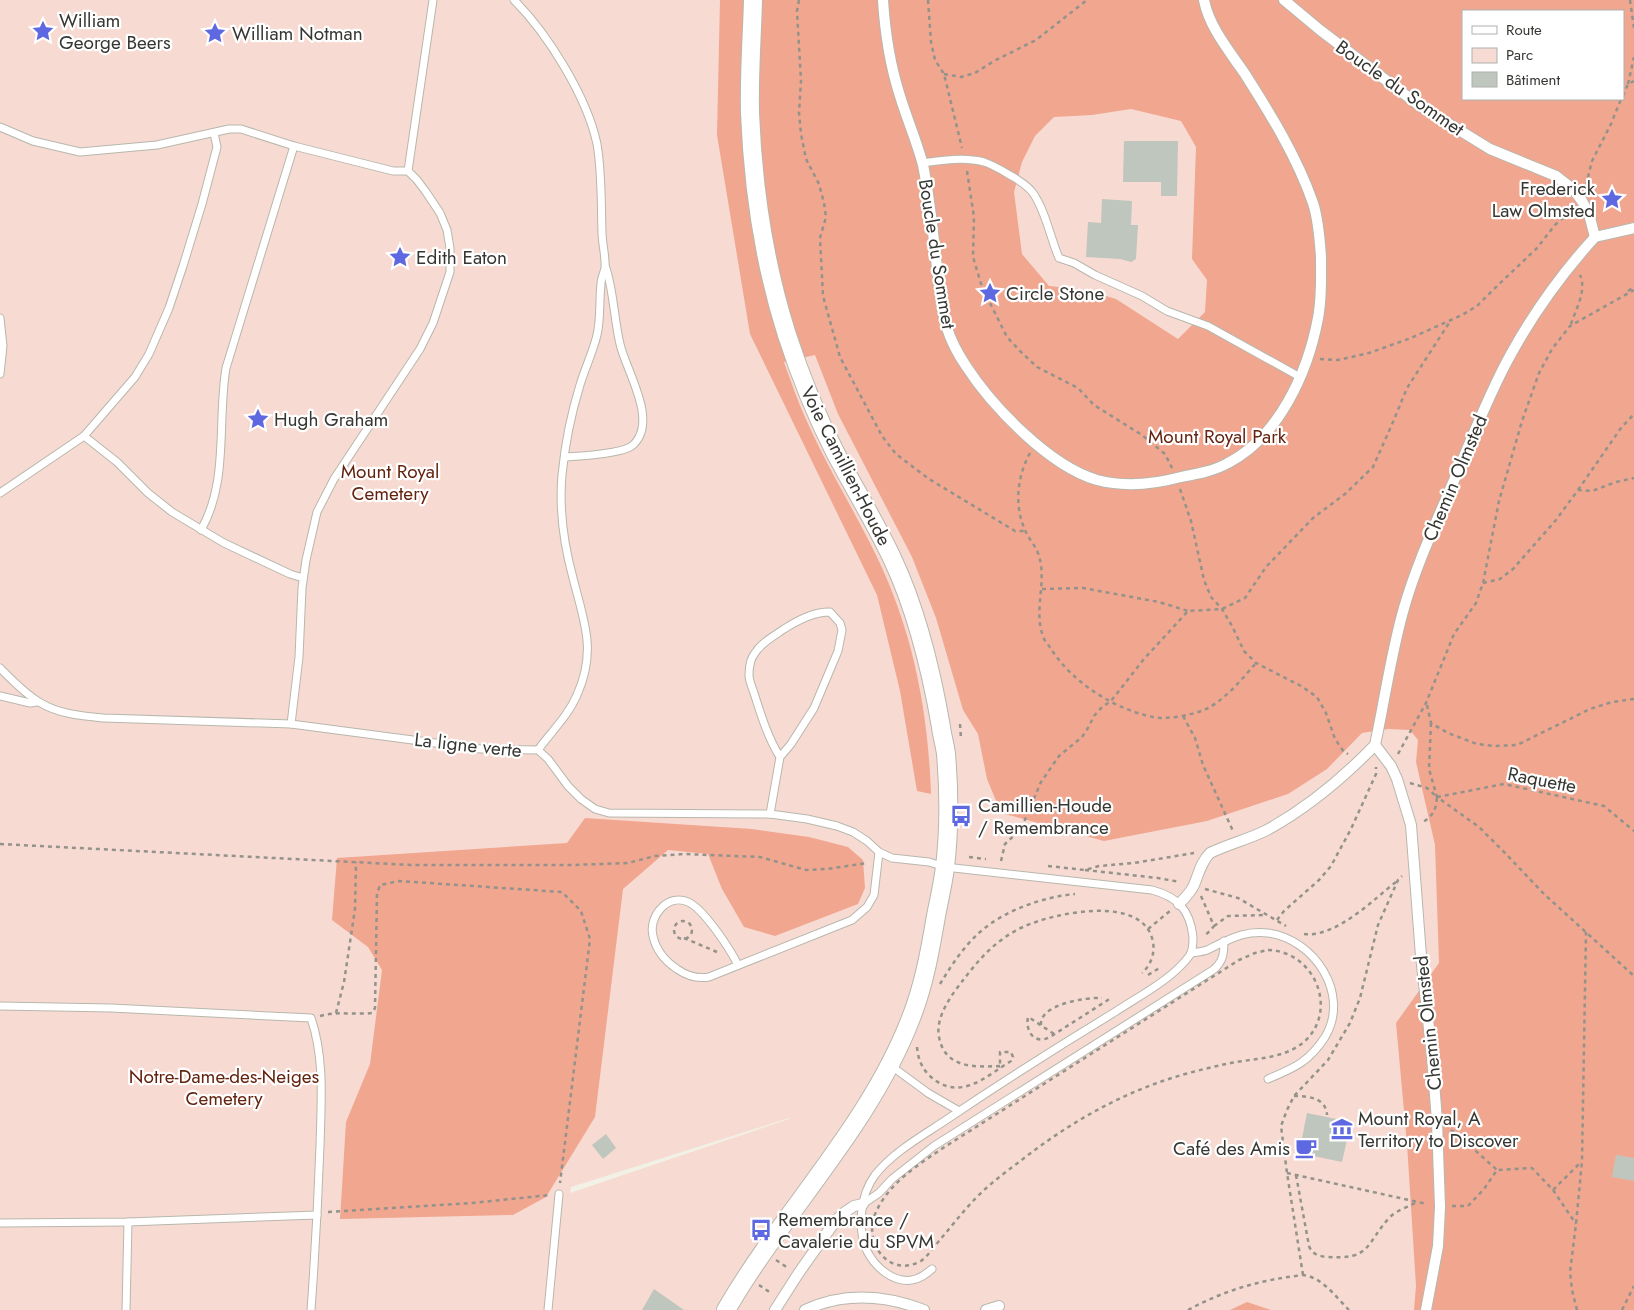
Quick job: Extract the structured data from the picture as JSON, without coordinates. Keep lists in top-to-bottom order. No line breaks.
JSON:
{"streets":{"street":["Boucle du Sommet","Voie Camillien-Houde","Chemin Olmsted"],"lane":["La ligne verte"],"path":["Raquette"]},"crossings":[["Boucle du Sommet","Chemin Olmsted"],["Voie Camillien-Houde","La ligne verte"]],"parks":["Mount Royal Park","Mount Royal Cemetery","Notre-Dame-des-Neiges Cemetery"],"places":{"place":["William George Beers","William Notman","Frederick Law Olmsted","Edith Eaton","Circle Stone","Hugh Graham"],"bus stop":["Camillien-Houde / Remembrance","Remembrance / Cavalerie du SPVM"],"museum":["Mount Royal, A Territory to Discover"],"cafe":["Café des Amis"]},"legend":["Route","Parc","Bâtiment"]}
